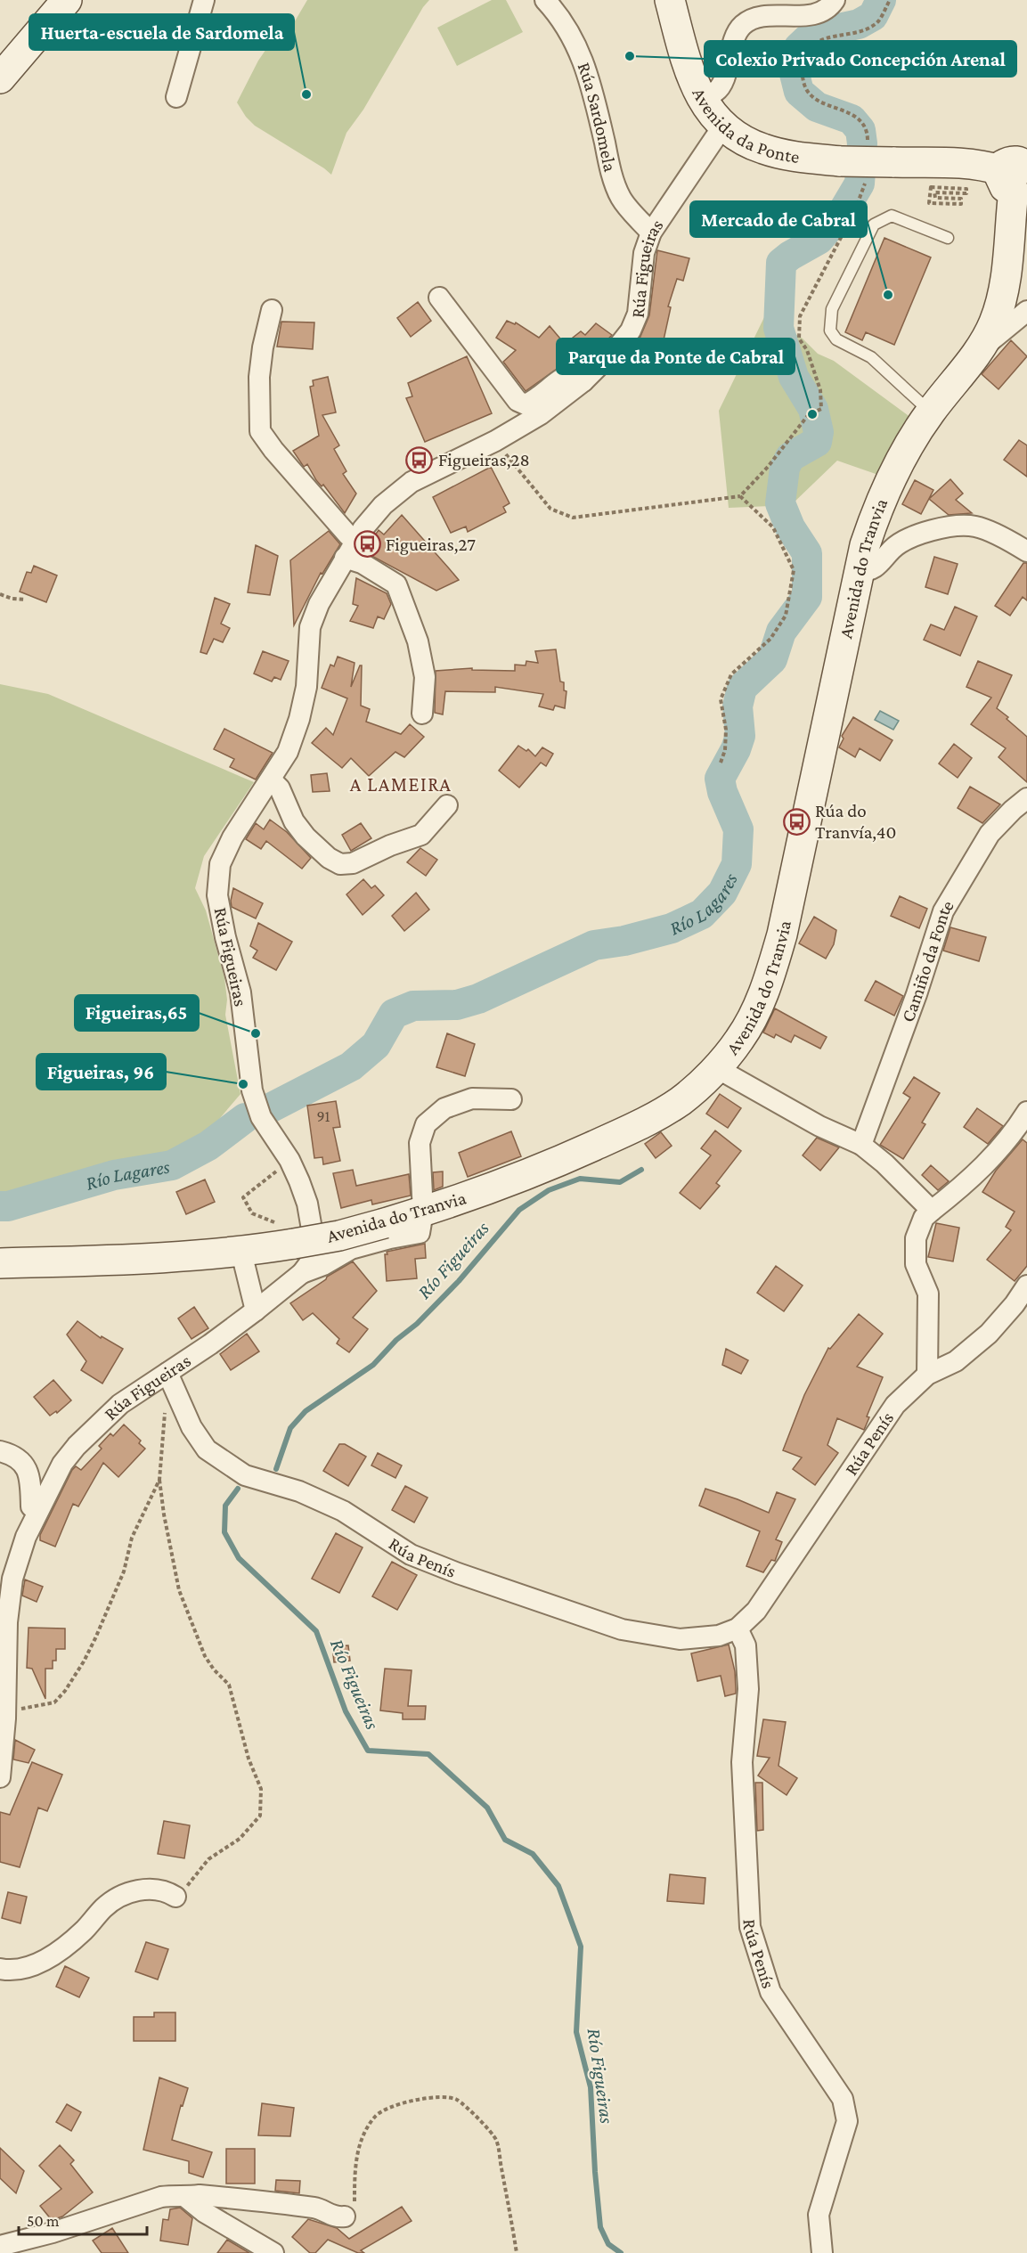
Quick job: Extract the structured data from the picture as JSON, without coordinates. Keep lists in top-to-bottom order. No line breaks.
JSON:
{"streets":{"main road":["Avenida da Ponte","Avenida do Tranvia"],"street":["Rúa Sardomela","Rúa Figueiras","Camiño da Fonte","Rúa Penís"]},"crossings":[["Rúa Sardomela","Rúa Figueiras"],["Avenida da Ponte","Rúa Figueiras"],["Avenida da Ponte","Avenida do Tranvia"],["Rúa Figueiras","Rúa Penís"]],"districts":["A LAMEIRA"],"water":["Río Lagares","Río Figueiras"],"places":{"other":["Colexio Privado Concepción Arenal","Huerta-escuela de Sardomela","Mercado de Cabral","Parque da Ponte de Cabral","Figueiras,65","Figueiras, 96"],"bus stop":["Figueiras,28","Figueiras,27","Rúa do Tranvía,40"]},"house_numbers":["91"],"scale_bar":"50 m"}
